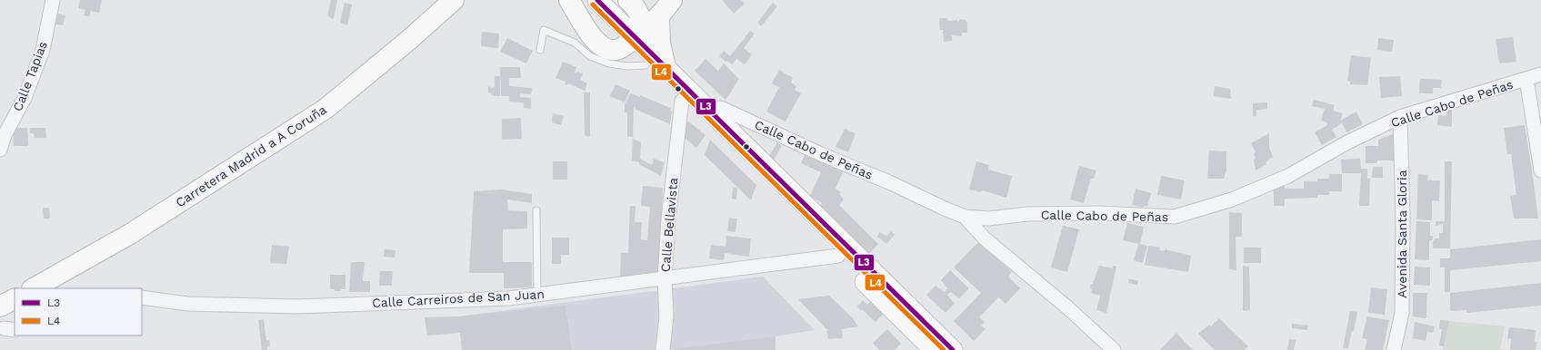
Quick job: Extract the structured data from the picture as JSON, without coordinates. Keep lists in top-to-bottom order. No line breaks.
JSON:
{"streets":{"highway":["Carretera Madrid a A Coruña"],"street":["Calle Tapias","Calle Cabo de Peñas","Calle Bellavista","Avenida Santa Gloria","Calle Carreiros de San Juan"]},"crossings":[["Calle Cabo de Peñas","Avenida Santa Gloria"],["Calle Bellavista","Calle Carreiros de San Juan"]],"lines":["transit line L3","transit line L4"],"legend":["L3","L4"]}
